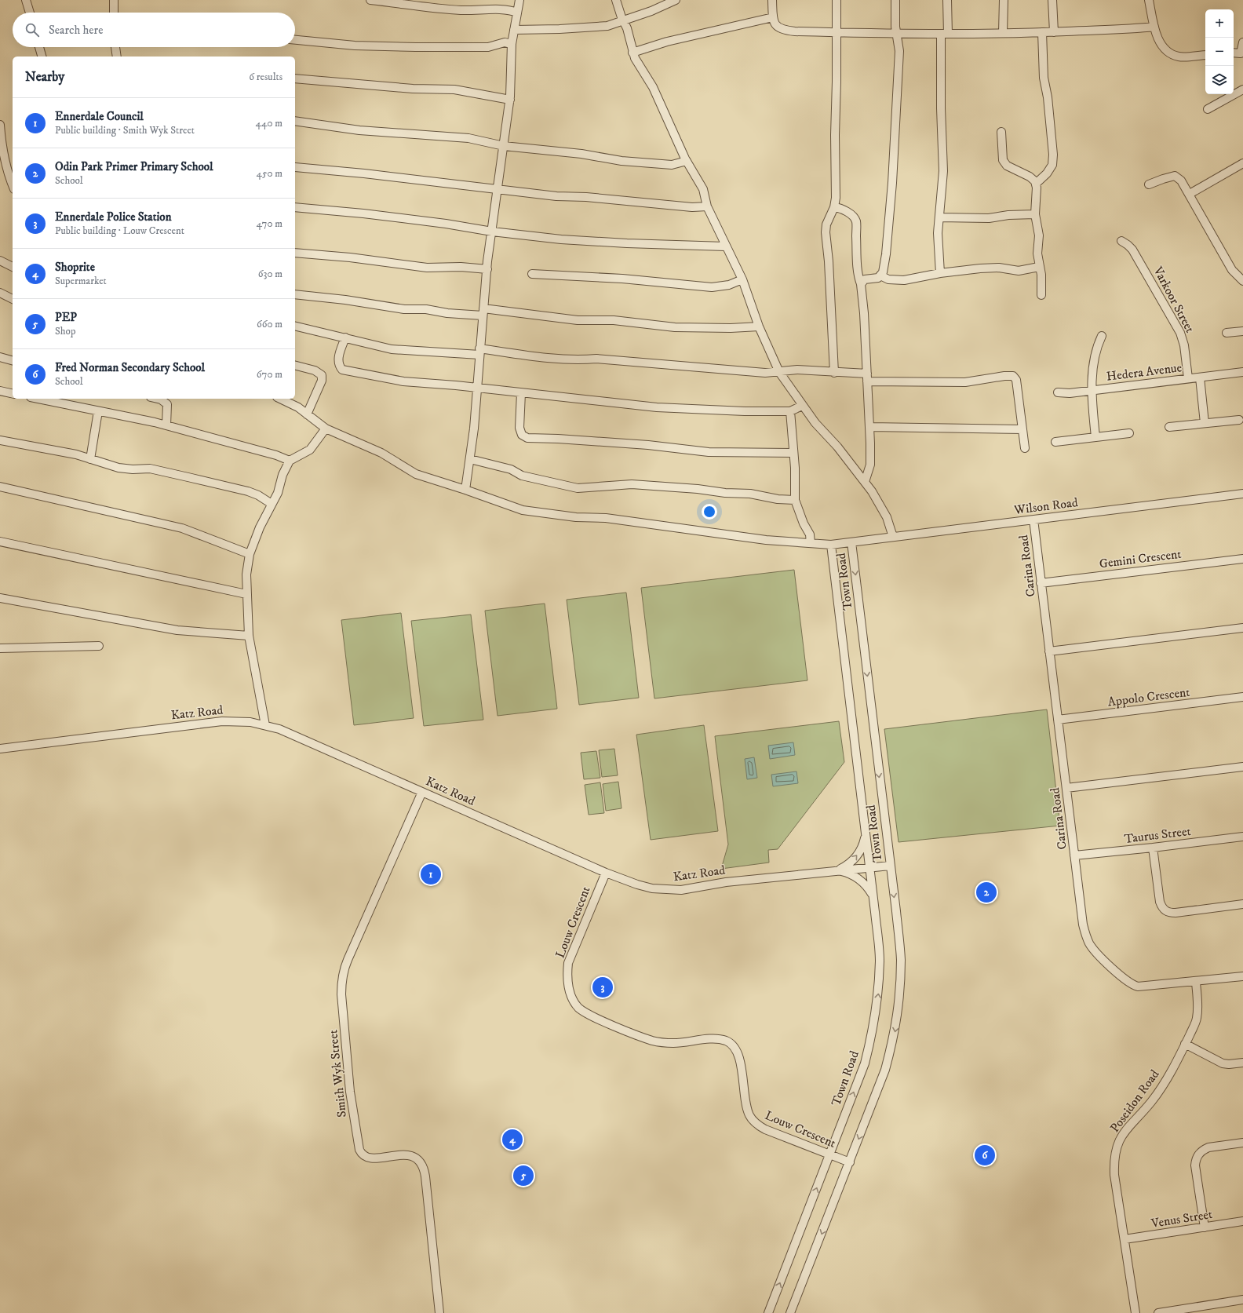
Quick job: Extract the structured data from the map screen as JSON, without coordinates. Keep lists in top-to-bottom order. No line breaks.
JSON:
{"streets":{"street":["Varkoor Street","Hedera Avenue","Wilson Road","Gemini Crescent","Carina Road","Town Road","Appolo Crescent","Katz Road","Taurus Street","Louw Crescent","Smith Wyk Street","Poseidon Road","Venus Street"]},"crossings":[["Varkoor Street","Hedera Avenue"],["Wilson Road","Carina Road"],["Wilson Road","Town Road"],["Gemini Crescent","Carina Road"],["Carina Road","Appolo Crescent"],["Carina Road","Taurus Street"],["Carina Road","Poseidon Road"],["Town Road","Katz Road"],["Town Road","Louw Crescent"],["Katz Road","Louw Crescent"],["Katz Road","Smith Wyk Street"],["Poseidon Road","Venus Street"]],"page":{"map_buttons":["+","−"],"search":"Search here","heading":["Nearby","6 results"],"list":[{"mark":"1","name":"Ennerdale Council","note":"Public building · Smith Wyk Street","value":"440 m"},{"mark":"2","name":"Odin Park Primer Primary School","note":"School","value":"450 m"},{"mark":"3","name":"Ennerdale Police Station","note":"Public building · Louw Crescent","value":"470 m"},{"mark":"4","name":"Shoprite","note":"Supermarket","value":"630 m"},{"mark":"5","name":"PEP","note":"Shop","value":"660 m"},{"mark":"6","name":"Fred Norman Secondary School","note":"School","value":"670 m"}],"pins":["1","2","3","4","6","5"]}}
